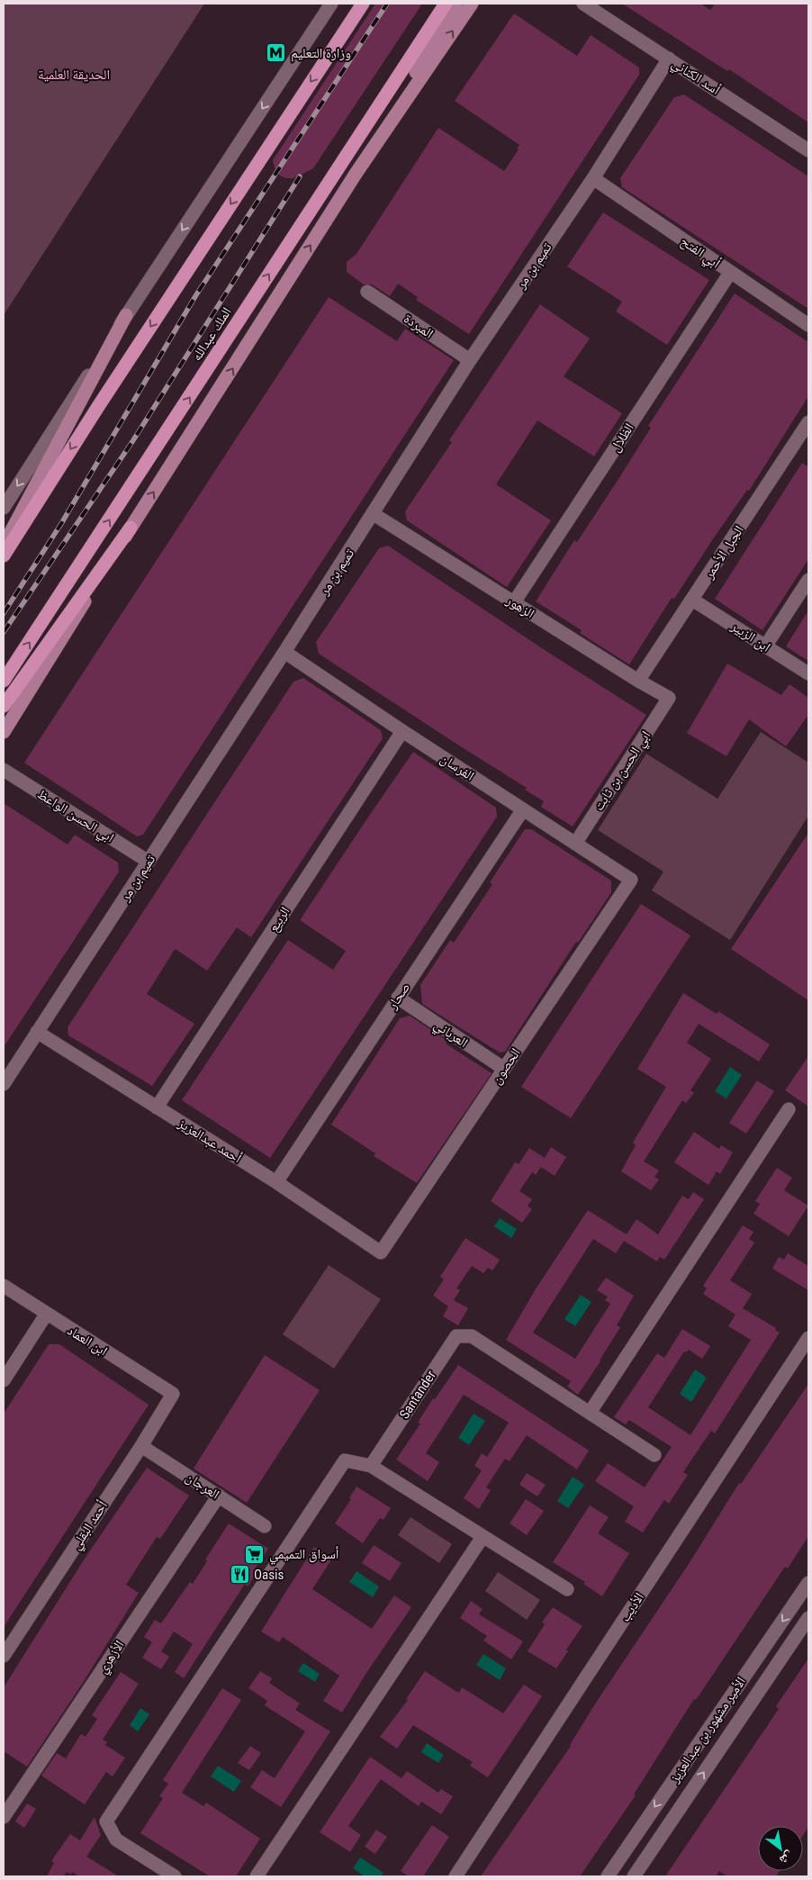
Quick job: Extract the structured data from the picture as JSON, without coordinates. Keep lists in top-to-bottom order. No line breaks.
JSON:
{"streets":{"highway":["الملك عبدالله"],"street":["أسد الكناني","أبي الفتح","تميم بن مر","المبردة","الظلال","الجبل الأحمر","الزهور","ابن الزبير","الفرسان","ابي الحسن بن ثابت","ابي الحسن الواعظ","الربيع","صحار","العرباني","الحصون","أحمد عبدالعزيز","ابن العماد","Santander","العرجان","أحمد البقلي","الأديب","الأزهري","الأمير مشهور بن عبدالعزيز"]},"crossings":[["أسد الكناني","تميم بن مر"],["أبي الفتح","تميم بن مر"],["أبي الفتح","الظلال"],["تميم بن مر","المبردة"],["تميم بن مر","الزهور"],["تميم بن مر","الفرسان"],["تميم بن مر","ابي الحسن الواعظ"],["تميم بن مر","أحمد عبدالعزيز"],["الظلال","الزهور"],["الجبل الأحمر","الزهور"],["الجبل الأحمر","ابن الزبير"],["الزهور","ابي الحسن بن ثابت"],["الفرسان","ابي الحسن بن ثابت"],["الفرسان","الربيع"],["الفرسان","صحار"],["الفرسان","الحصون"],["الربيع","أحمد عبدالعزيز"],["صحار","العرباني"],["صحار","أحمد عبدالعزيز"],["العرباني","الحصون"],["الحصون","أحمد عبدالعزيز"],["ابن العماد","أحمد البقلي"],["العرجان","أحمد البقلي"],["العرجان","الأزهري"]],"parks":["الحديقة العلمية"],"places":{"metro station":["وزارة التعليم"],"supermarket":["أسواق التميمي"],"restaurant":["Oasis"]},"north":"bottom right"}
